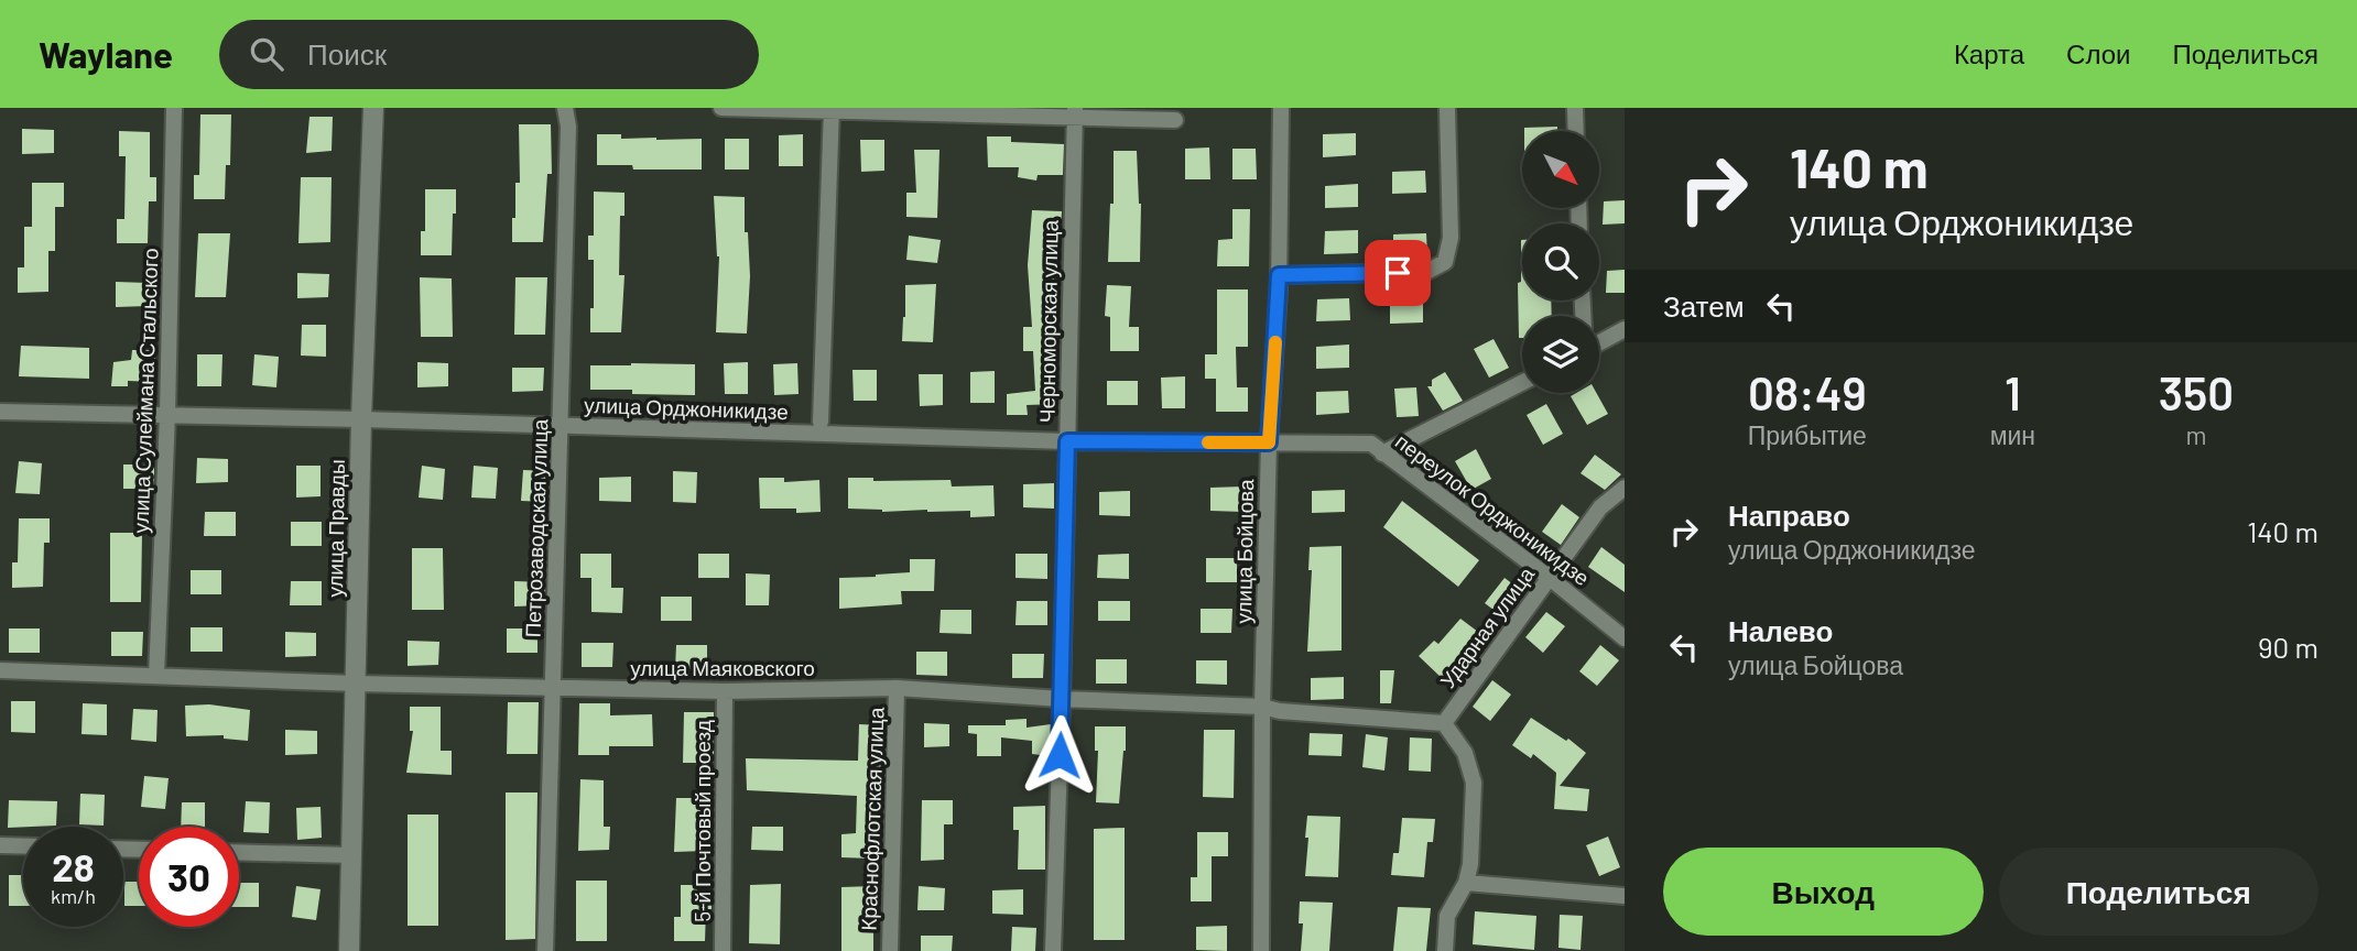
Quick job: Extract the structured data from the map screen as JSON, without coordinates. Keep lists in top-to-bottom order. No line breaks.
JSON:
{"streets":{"street":["Черноморская улица","улица Сулеймана Стальского","улица Орджоникидзе","переулок Орджоникидзе","улица Правды","Петрозаводская улица","улица Бойцова","Ударная улица","улица Маяковского","Краснофлотская улица","5-й Почтовый проезд"]},"crossings":[["Черноморская улица","улица Орджоникидзе"],["Черноморская улица","улица Маяковского"],["улица Сулеймана Стальского","улица Орджоникидзе"],["улица Сулеймана Стальского","улица Маяковского"],["улица Орджоникидзе","переулок Орджоникидзе"],["улица Орджоникидзе","улица Правды"],["улица Орджоникидзе","Петрозаводская улица"],["улица Орджоникидзе","улица Бойцова"],["переулок Орджоникидзе","Ударная улица"],["улица Правды","улица Маяковского"],["Петрозаводская улица","улица Маяковского"],["улица Бойцова","улица Маяковского"],["Ударная улица","улица Маяковского"],["улица Маяковского","Краснофлотская улица"],["улица Маяковского","5-й Почтовый проезд"]],"north":"bottom right","page":{"header":"Waylane","search":"Поиск","nav":["Карта","Слои","Поделиться"],"turn":["140 m","улица Орджоникидзе"],"then":"Затем","eta":["08:49","Прибытие","1","мин","350","m"],"list":[{"name":"Направо","note":"улица Орджоникидзе","value":"140 m"},{"name":"Налево","note":"улица Бойцова","value":"90 m"}],"speed":"28 km/h","limit":"30","buttons":["Выход","Поделиться"]}}
